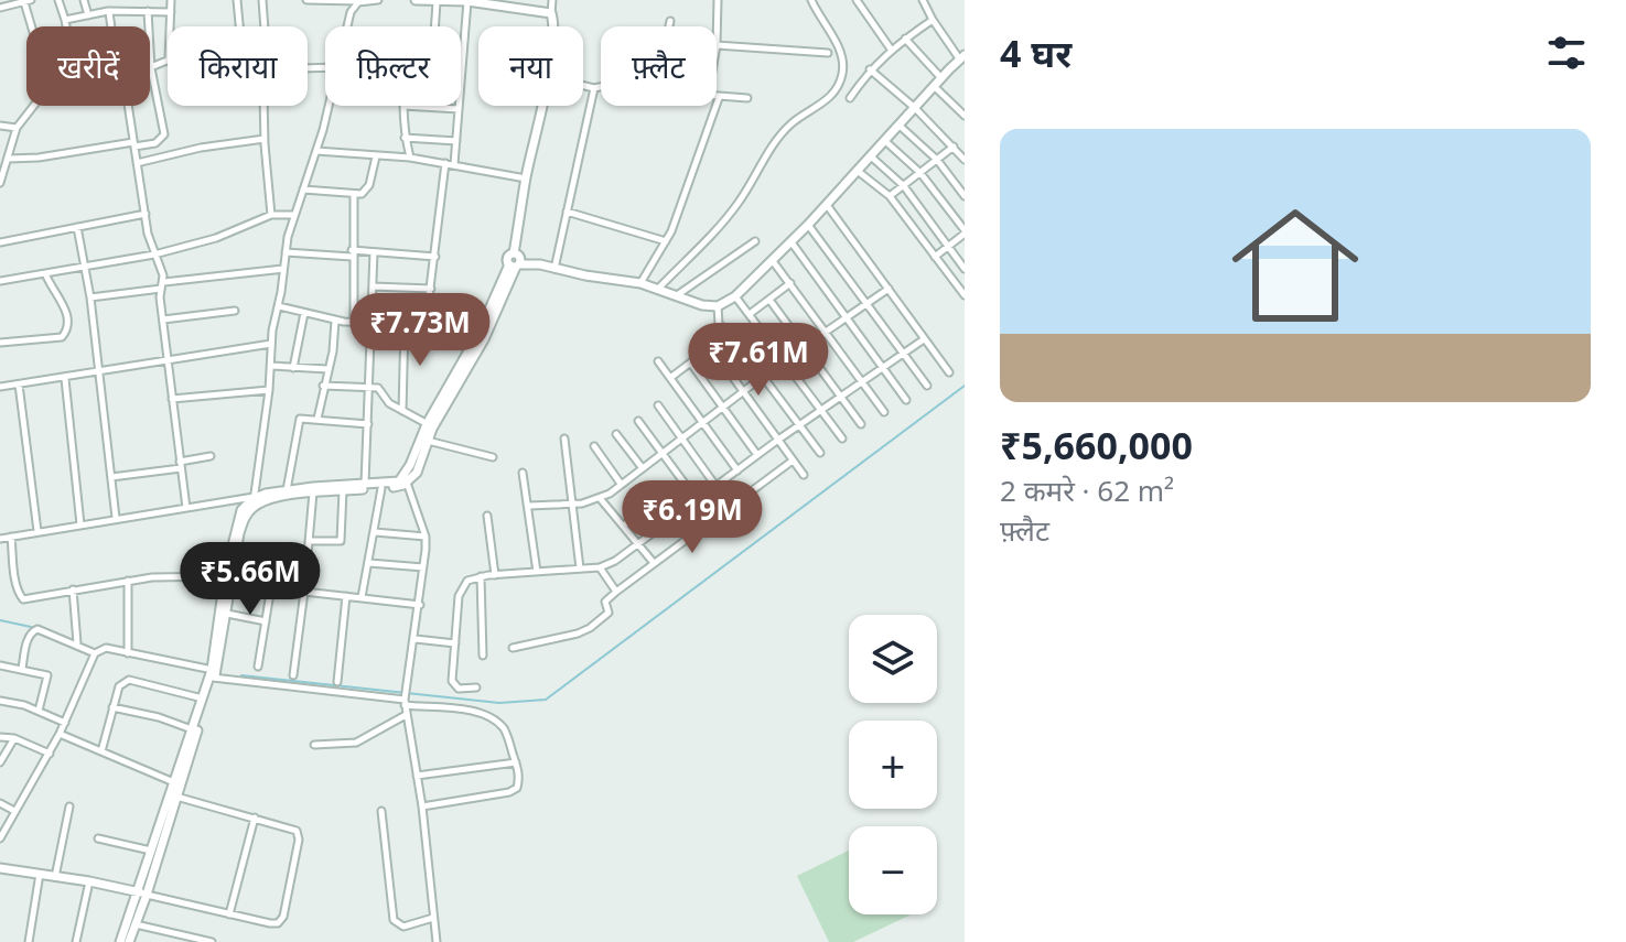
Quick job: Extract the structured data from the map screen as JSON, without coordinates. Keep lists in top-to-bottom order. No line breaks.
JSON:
{"page":{"heading":"4 घर","chip":["खरीदें","किराया","फ़िल्टर","नया","फ़्लैट"],"list":[{"name":"₹5,660,000","note":"2 कमरे · 62 m² · फ़्लैट"}],"price":["₹7.73M","₹7.61M","₹6.19M","₹5.66M"],"map_buttons":["+","−"]}}
